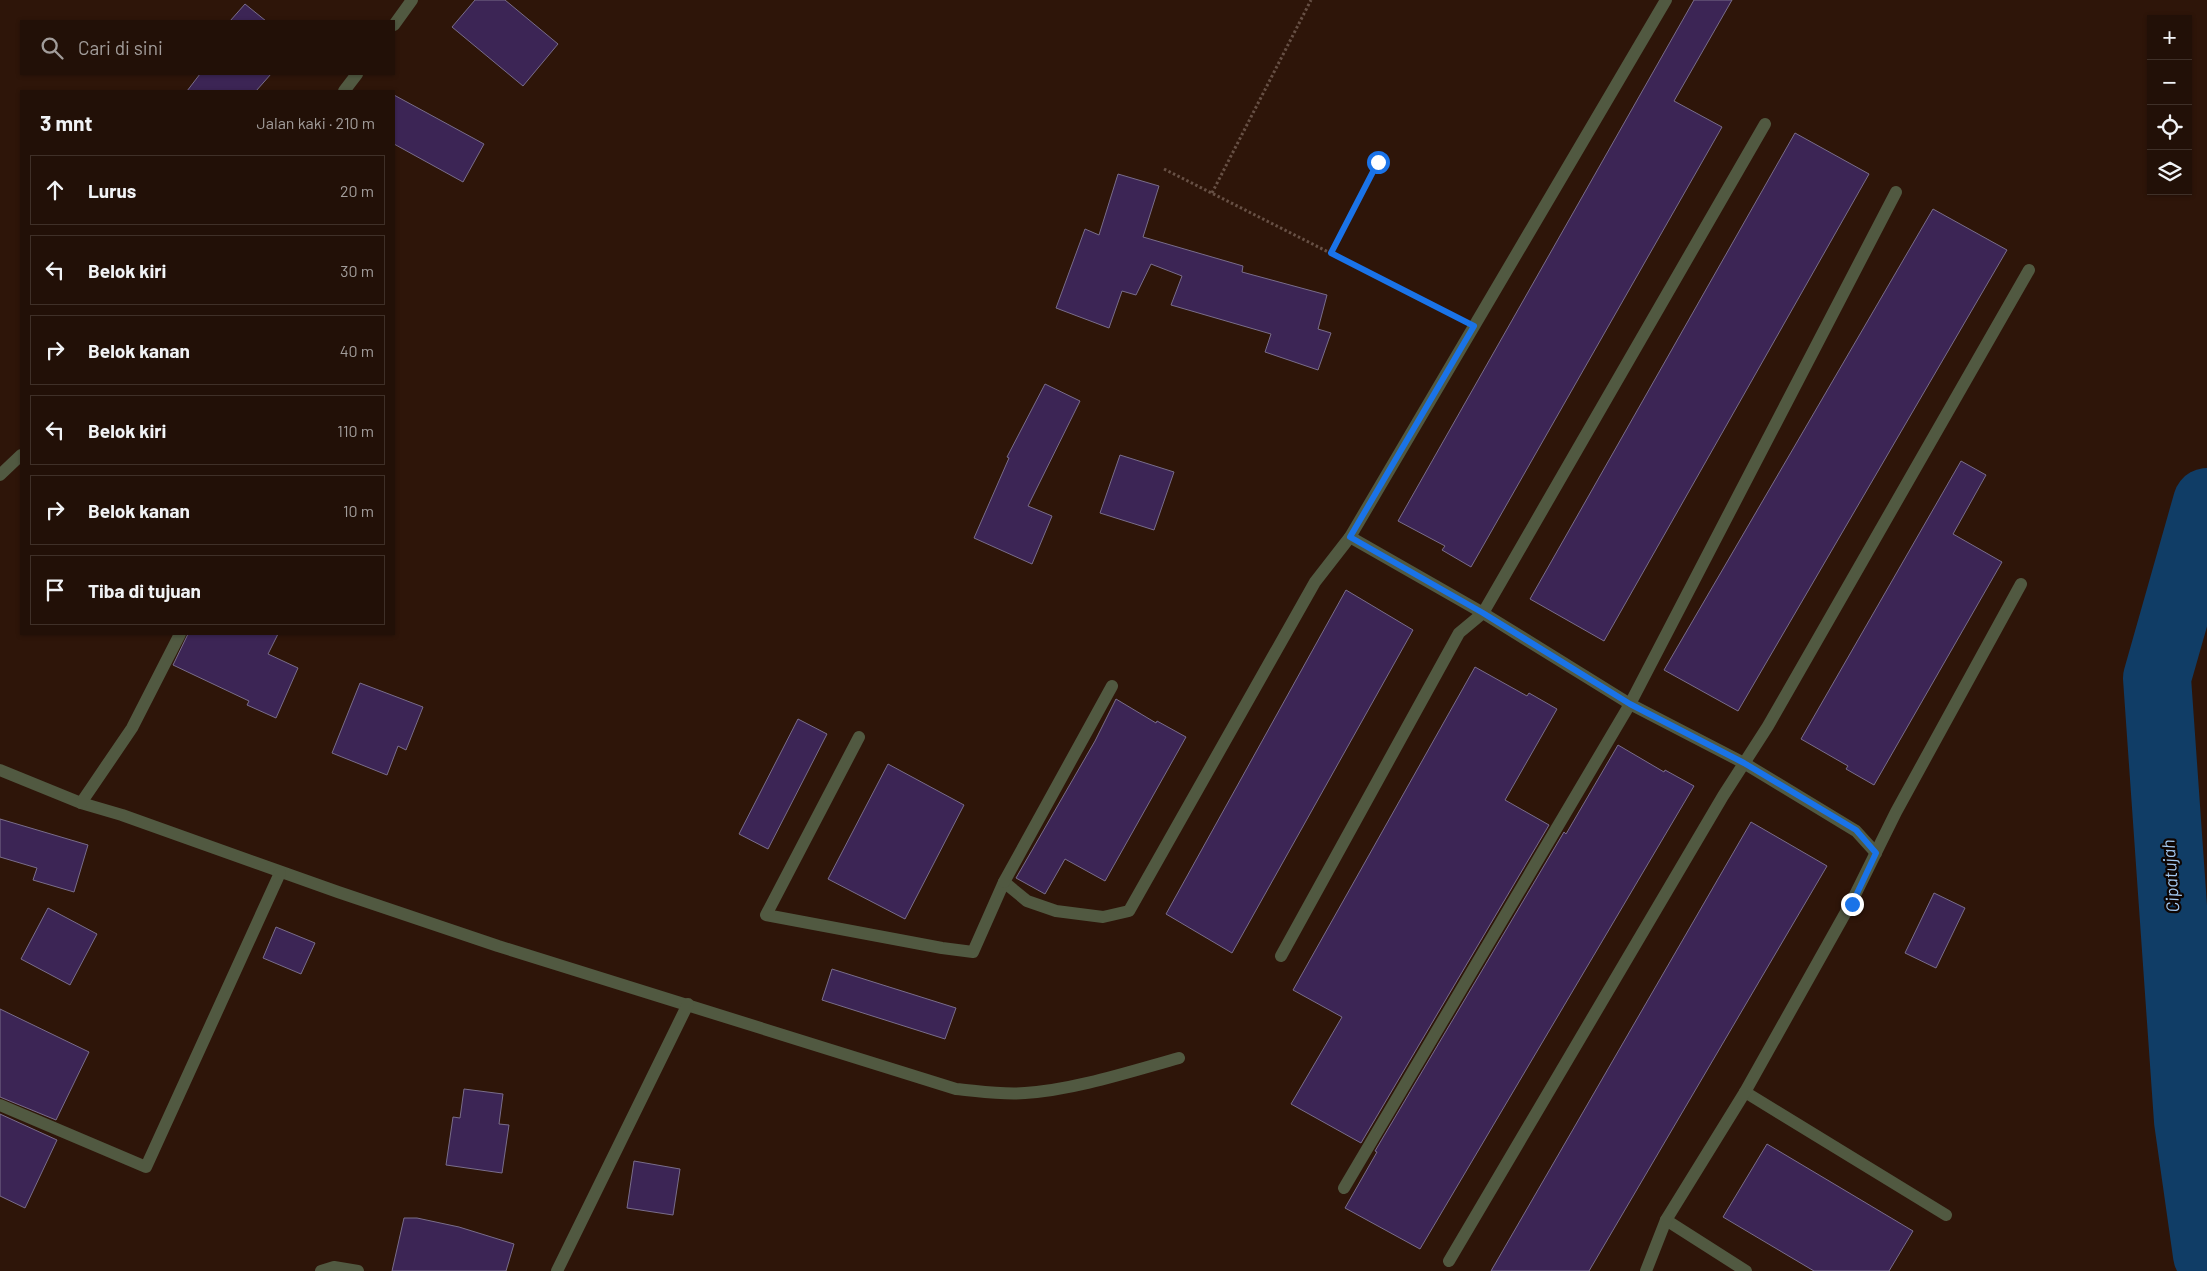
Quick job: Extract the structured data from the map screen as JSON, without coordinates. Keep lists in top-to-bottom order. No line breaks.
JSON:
{"water":["Cipatujah"],"page":{"map_buttons":["+","−"],"search":"Cari di sini","heading":["3 mnt","Jalan kaki · 210 m"],"list":[["Lurus","20 m"],["Belok kiri","30 m"],["Belok kanan","40 m"],["Belok kiri","110 m"],["Belok kanan","10 m"],"Tiba di tujuan"]}}
